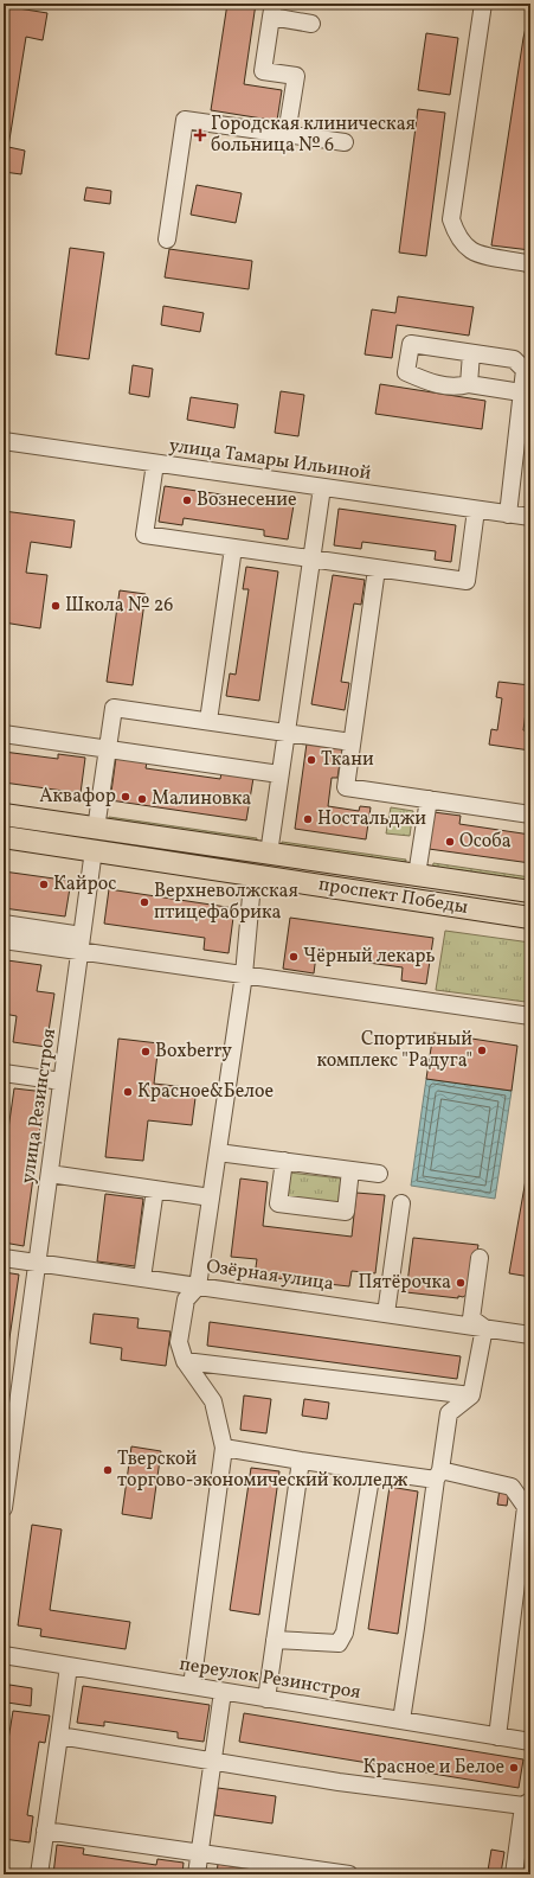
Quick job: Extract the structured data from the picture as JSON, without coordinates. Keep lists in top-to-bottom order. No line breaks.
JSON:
{"streets":{"main road":["проспект Победы"],"street":["улица Тамары Ильиной","улица Резинстроя","Озёрная улица","переулок Резинстроя"]},"crossings":[["проспект Победы","улица Резинстроя"],["улица Резинстроя","Озёрная улица"]],"places":{"health":["Городская клиническая больница № 6"],"other":["Вознесение","Школа № 26","Ткани","Аквафор","Малиновка","Ностальджи","Особа","Кайрос","Верхневолжская птицефабрика","Чёрный лекарь","Спортивный комплекс \"Радуга\"","Boxberry","Красное&Белое","Пятёрочка","Тверской торгово-экономический колледж","Красное и Белое"]}}
